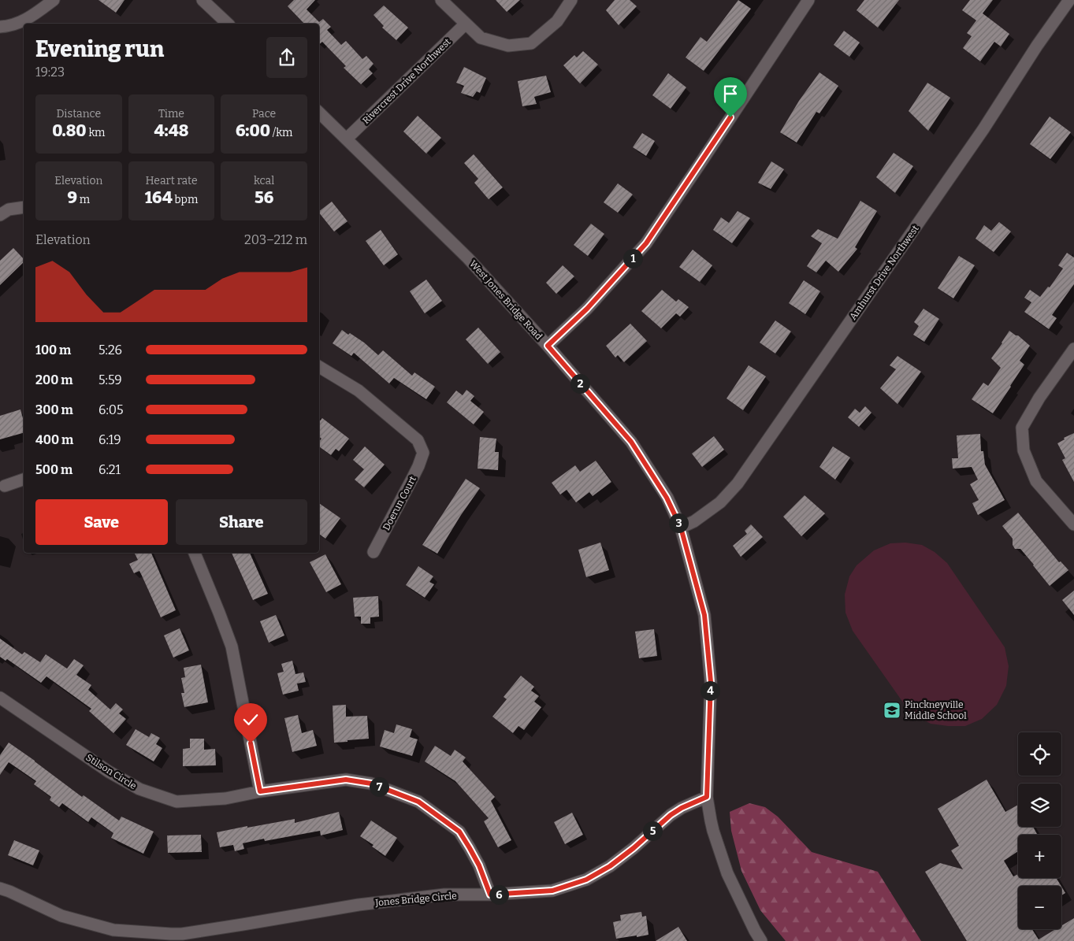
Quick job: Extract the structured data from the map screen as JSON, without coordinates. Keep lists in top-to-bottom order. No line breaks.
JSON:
{"streets":{"street":["Rivercrest Drive Northwest","Amhurst Drive Northwest","West Jones Bridge Road","Doerun Court","Stilson Circle","Jones Bridge Circle"]},"crossings":[["Rivercrest Drive Northwest","West Jones Bridge Road"],["Amhurst Drive Northwest","West Jones Bridge Road"],["West Jones Bridge Road","Jones Bridge Circle"],["Stilson Circle","Jones Bridge Circle"]],"places":{"school or university":["Pinckneyville Middle School"]},"page":{"heading":["Evening run","19:23"],"stats":[["Distance","0.80 km"],["Time","4:48"],["Pace","6:00 /km"],["Elevation","9 m"],["Heart rate","164 bpm"],["kcal","56"]],"chart":["Elevation","203–212 m"],"pins":["1","2","3","4","7","5","6"],"list":[{"name":"100 m","note":"5:26"},{"name":"200 m","note":"5:59"},{"name":"300 m","note":"6:05"},{"name":"400 m","note":"6:19"},{"name":"500 m","note":"6:21"}],"buttons":["Save","Share"],"map_buttons":["+","−"]}}
